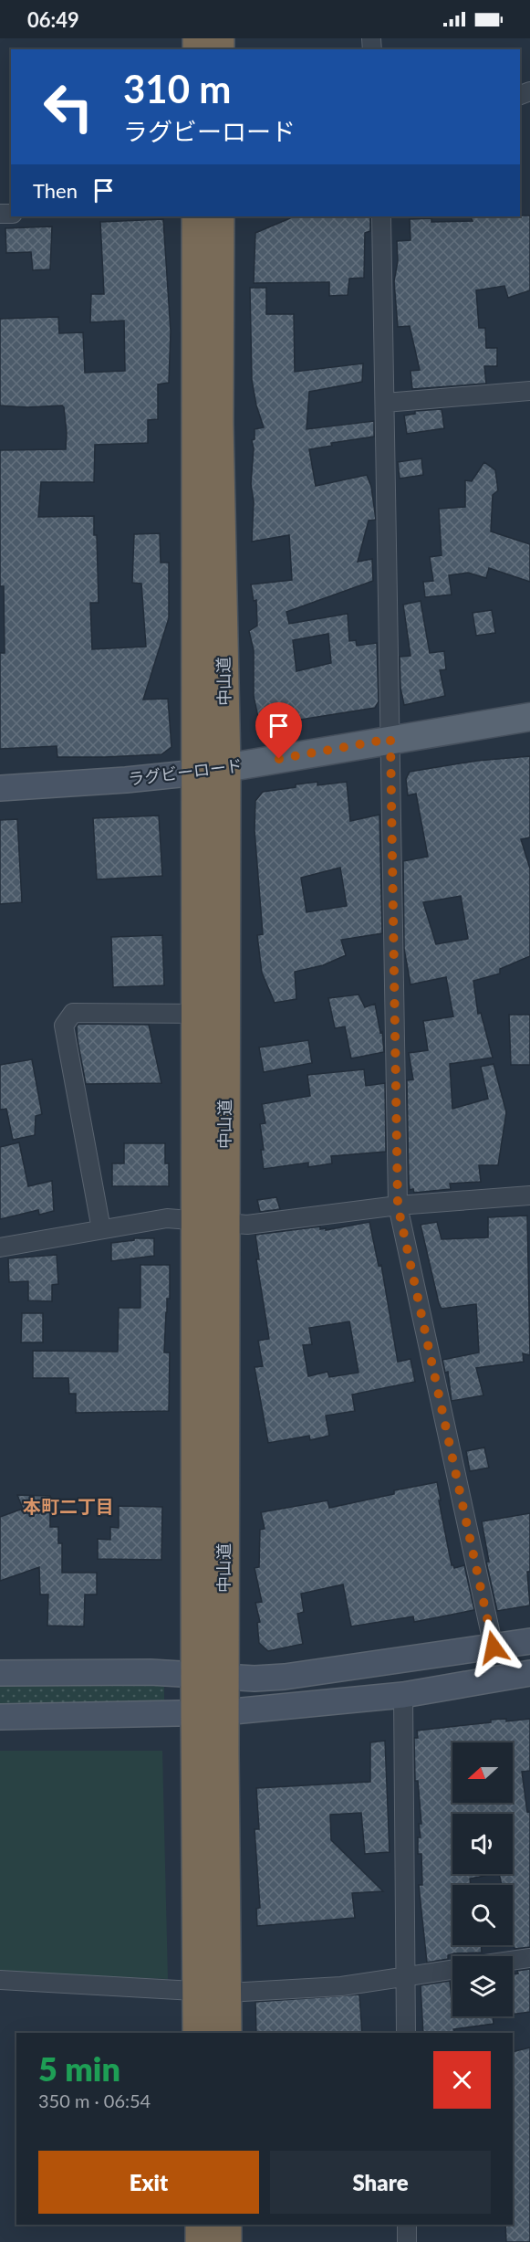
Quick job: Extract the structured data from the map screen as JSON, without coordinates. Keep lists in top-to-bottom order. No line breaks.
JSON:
{"streets":{"highway":["中山道"],"main road":["ラグビーロード"]},"crossings":[["中山道","ラグビーロード"]],"districts":["本町二丁目"],"north":"left","page":{"status":"06:49","turn":["310 m","ラグビーロード"],"then":"Then","heading":["5 min","350 m · 06:54"],"buttons":["Exit","Share"]}}
